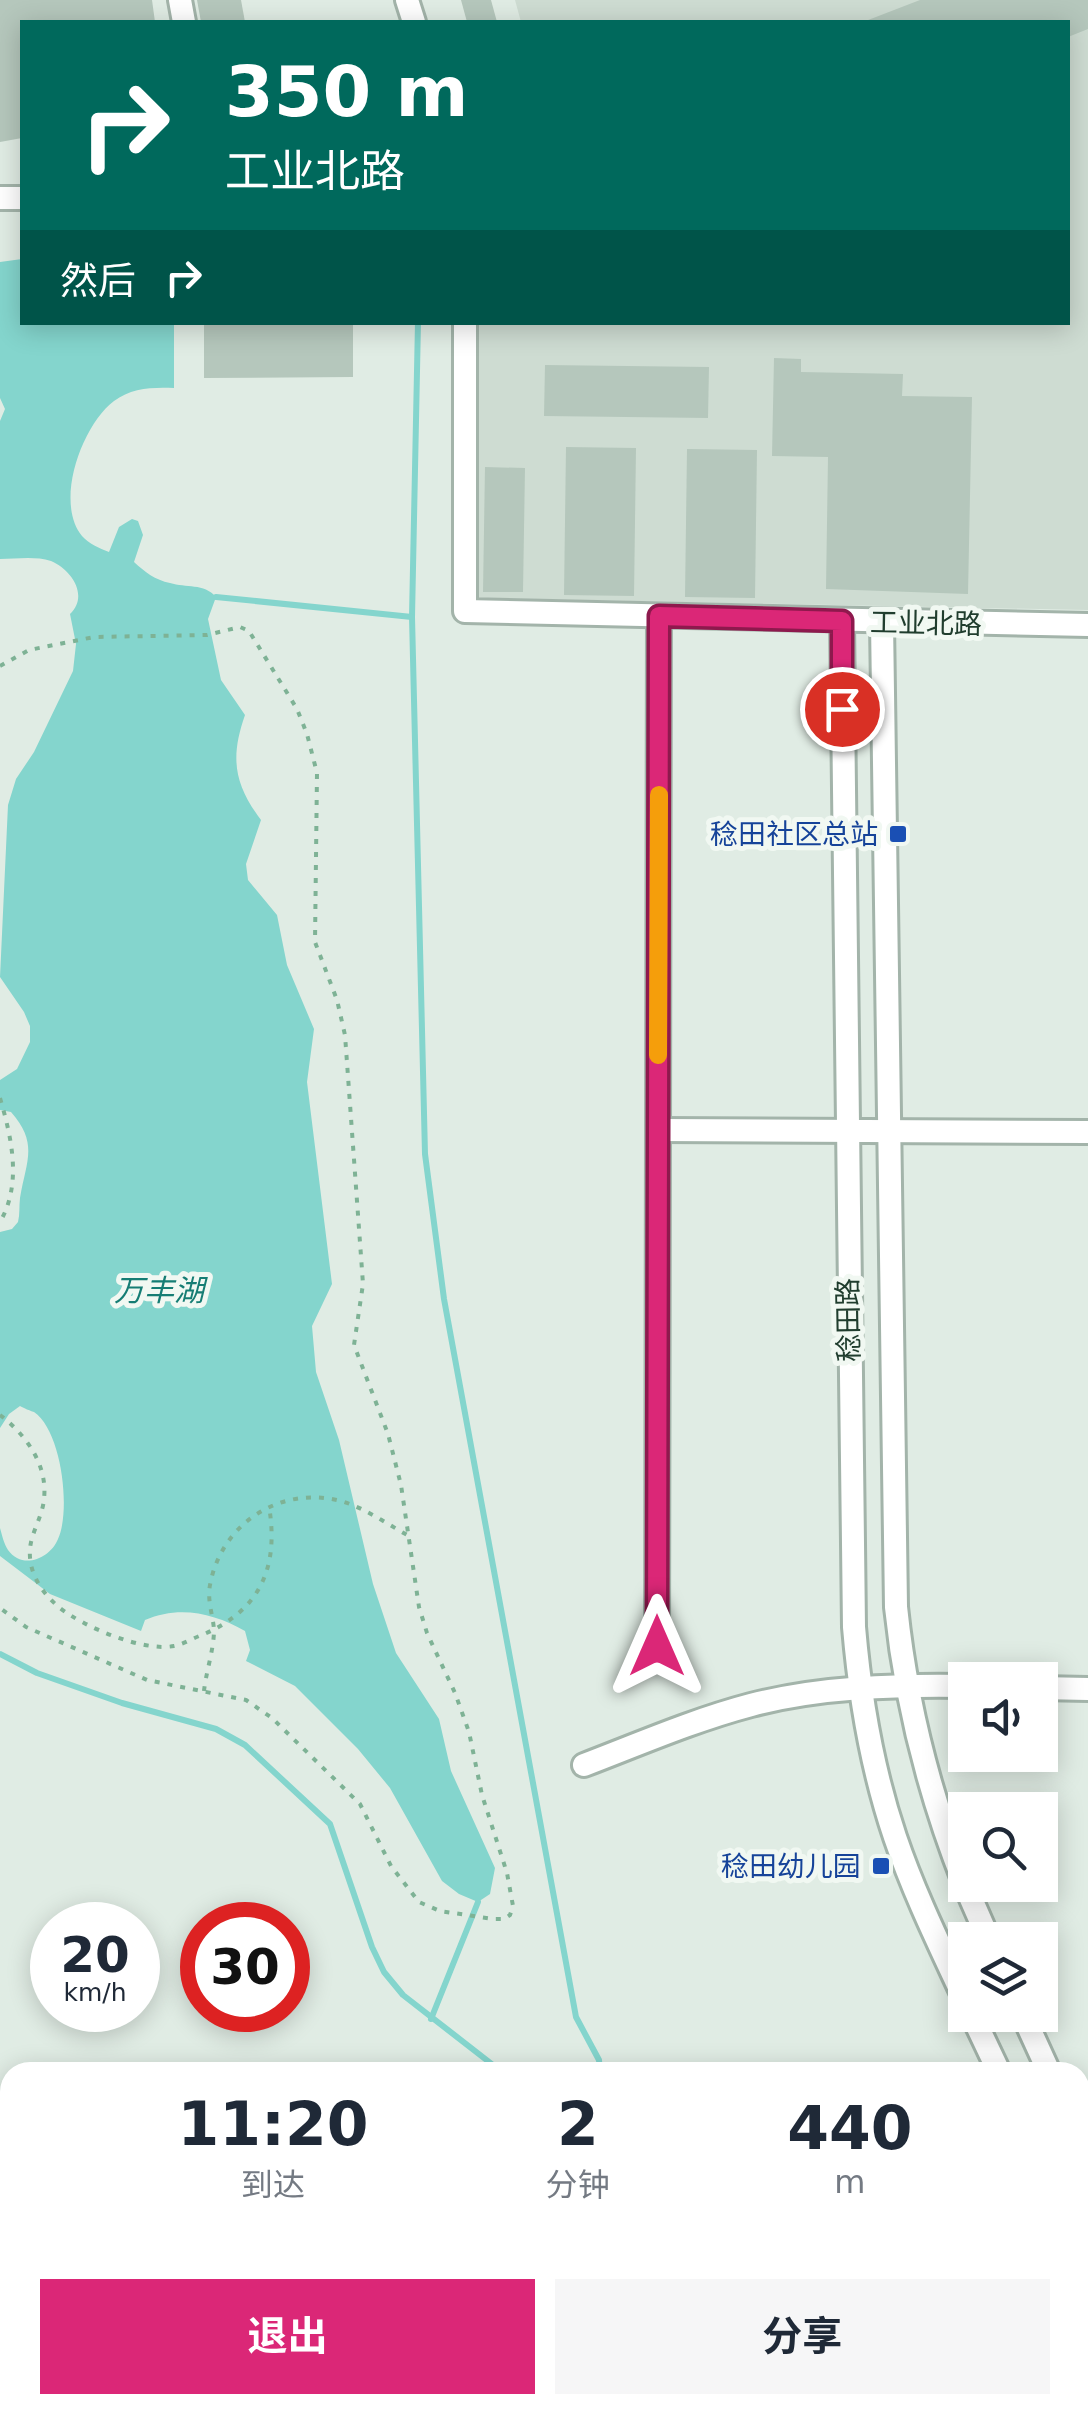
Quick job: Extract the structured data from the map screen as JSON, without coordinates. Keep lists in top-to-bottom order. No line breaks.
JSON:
{"streets":{"street":["工业北路","稔田路"]},"crossings":[["工业北路","稔田路"]],"water":["万丰湖"],"places":{"transit":["稔田社区总站","稔田幼儿园"]},"page":{"turn":["350 m","工业北路"],"then":"然后","speed":"20 km/h","limit":"30","eta":["11:20","到达","2","分钟","440","m"],"buttons":["退出","分享"]}}
